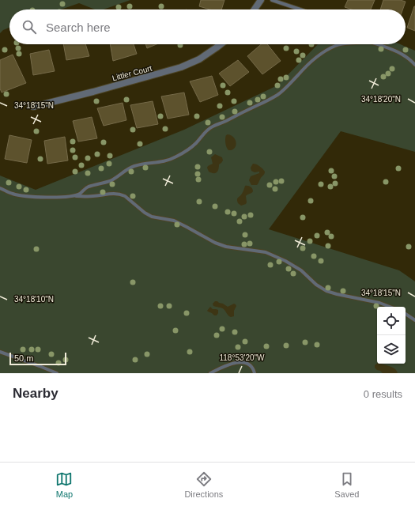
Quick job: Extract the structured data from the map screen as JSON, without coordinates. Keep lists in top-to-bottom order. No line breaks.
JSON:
{"streets":{"street":["Littler Court"]},"scale_bar":"50 m","page":{"search":"Search here","scale":"50 m","heading":["Nearby","0 results"],"nav":["Map","Directions","Saved"]},"coordinates":["34°18'20\"N","34°18'15\"N","34°18'10\"N","118°53'20\"W"]}
